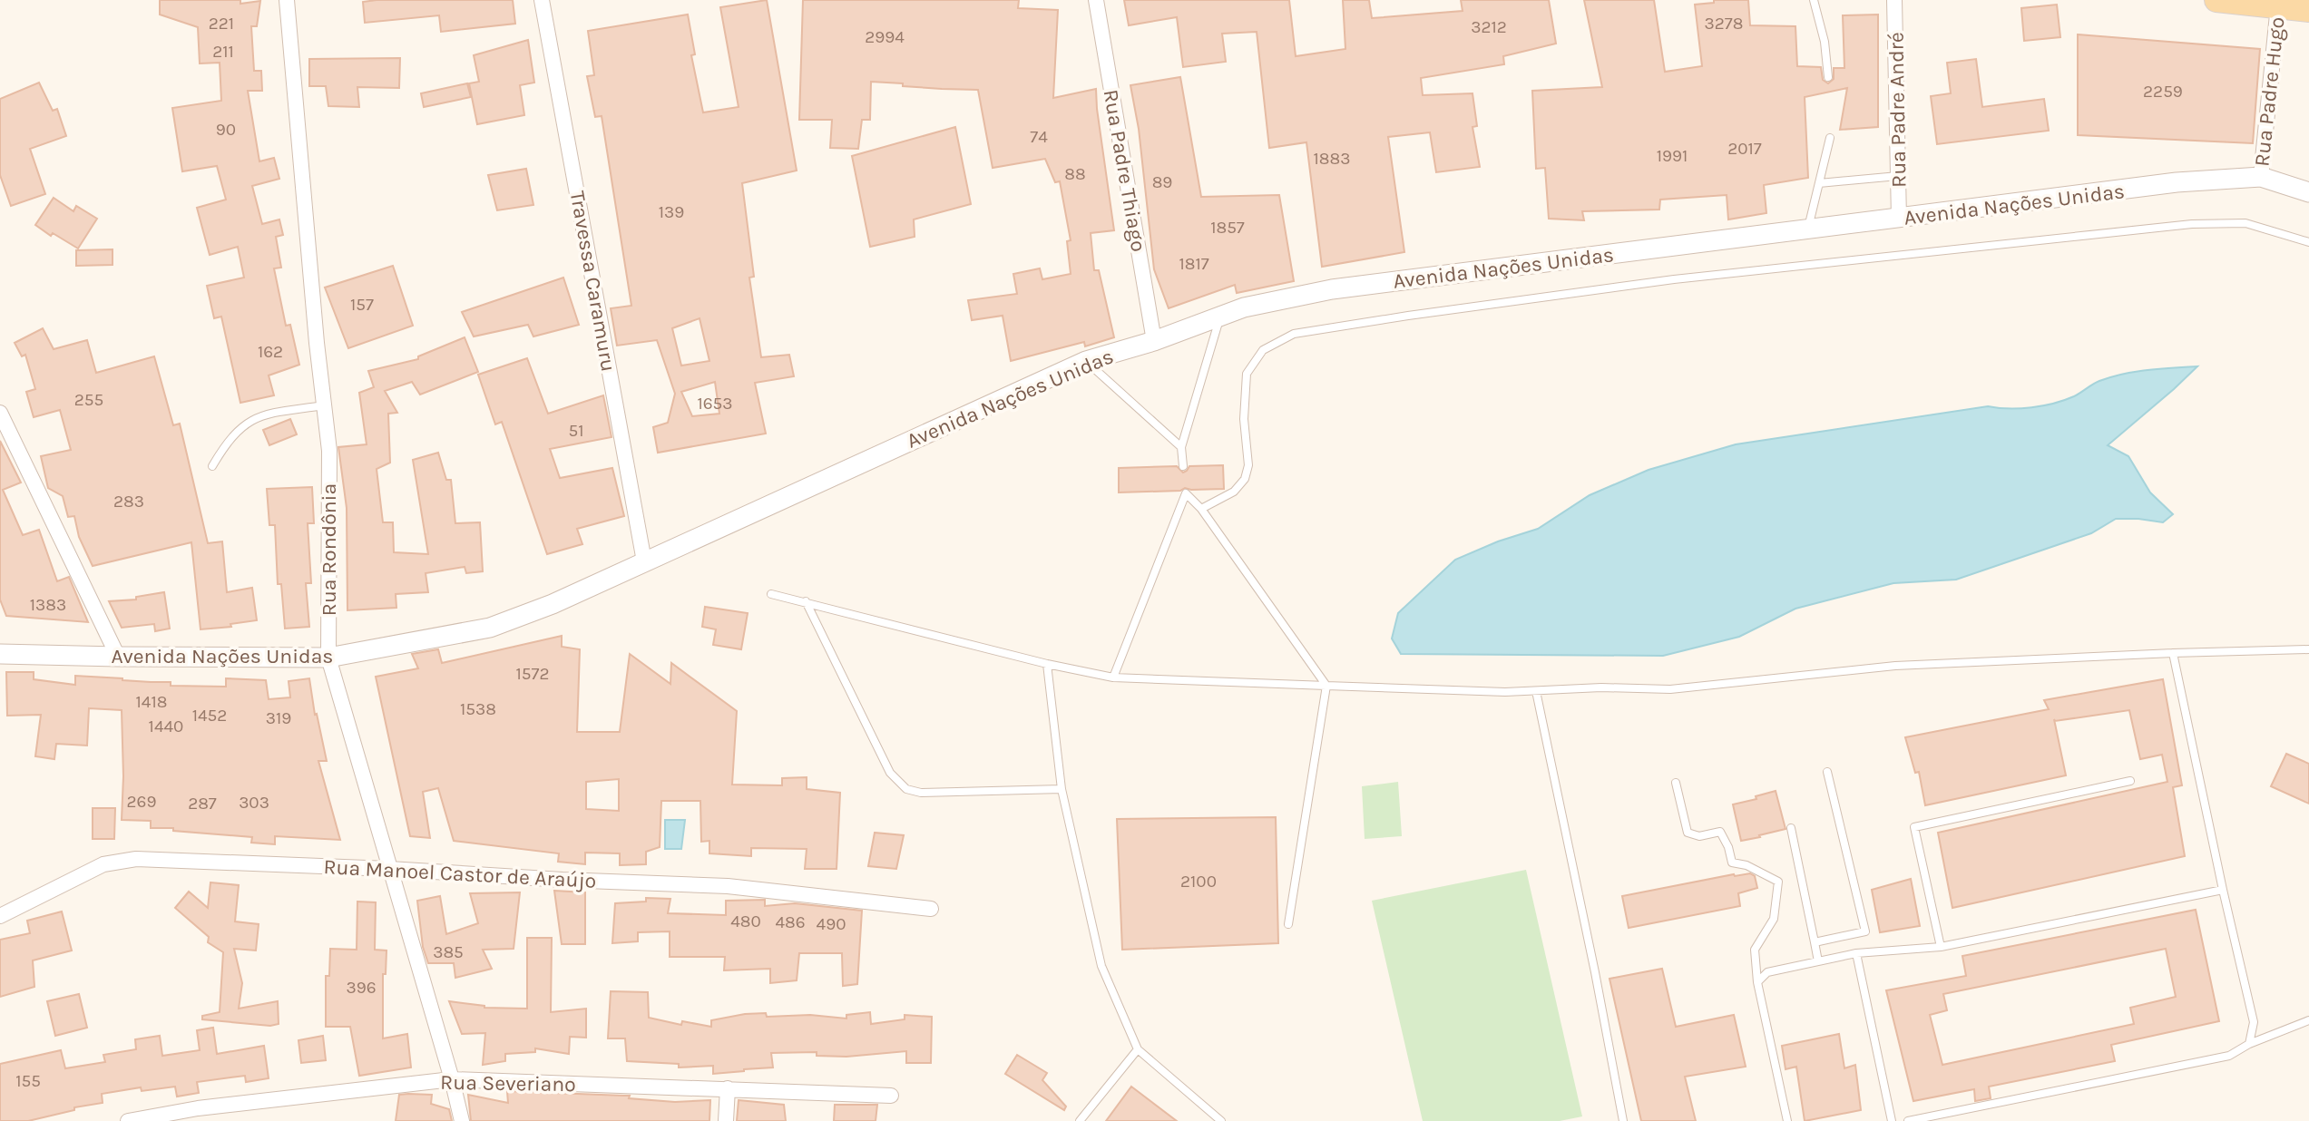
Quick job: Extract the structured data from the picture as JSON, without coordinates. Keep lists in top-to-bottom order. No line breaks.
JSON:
{"streets":{"street":["Rua Padre Hugo","Rua Padre André","Rua Padre Thiago","Avenida Nações Unidas","Travessa Caramuru","Rua Rondônia","Rua Manoel Castor de Araújo","Rua Severiano"]},"crossings":[["Rua Padre Hugo","Avenida Nações Unidas"],["Rua Padre André","Avenida Nações Unidas"],["Rua Padre Thiago","Avenida Nações Unidas"],["Avenida Nações Unidas","Travessa Caramuru"],["Avenida Nações Unidas","Rua Rondônia"],["Rua Rondônia","Rua Manoel Castor de Araújo"],["Rua Rondônia","Rua Severiano"]],"house_numbers":["221","3278","3212","2994","211","2259","90","74","2017","1991","1883","88","89","139","1857","1817","157","162","255","1653","51","283","1383","1572","1418","1538","1452","319","1440","269","303","287","2100","480","486","490","385","396","155"]}
